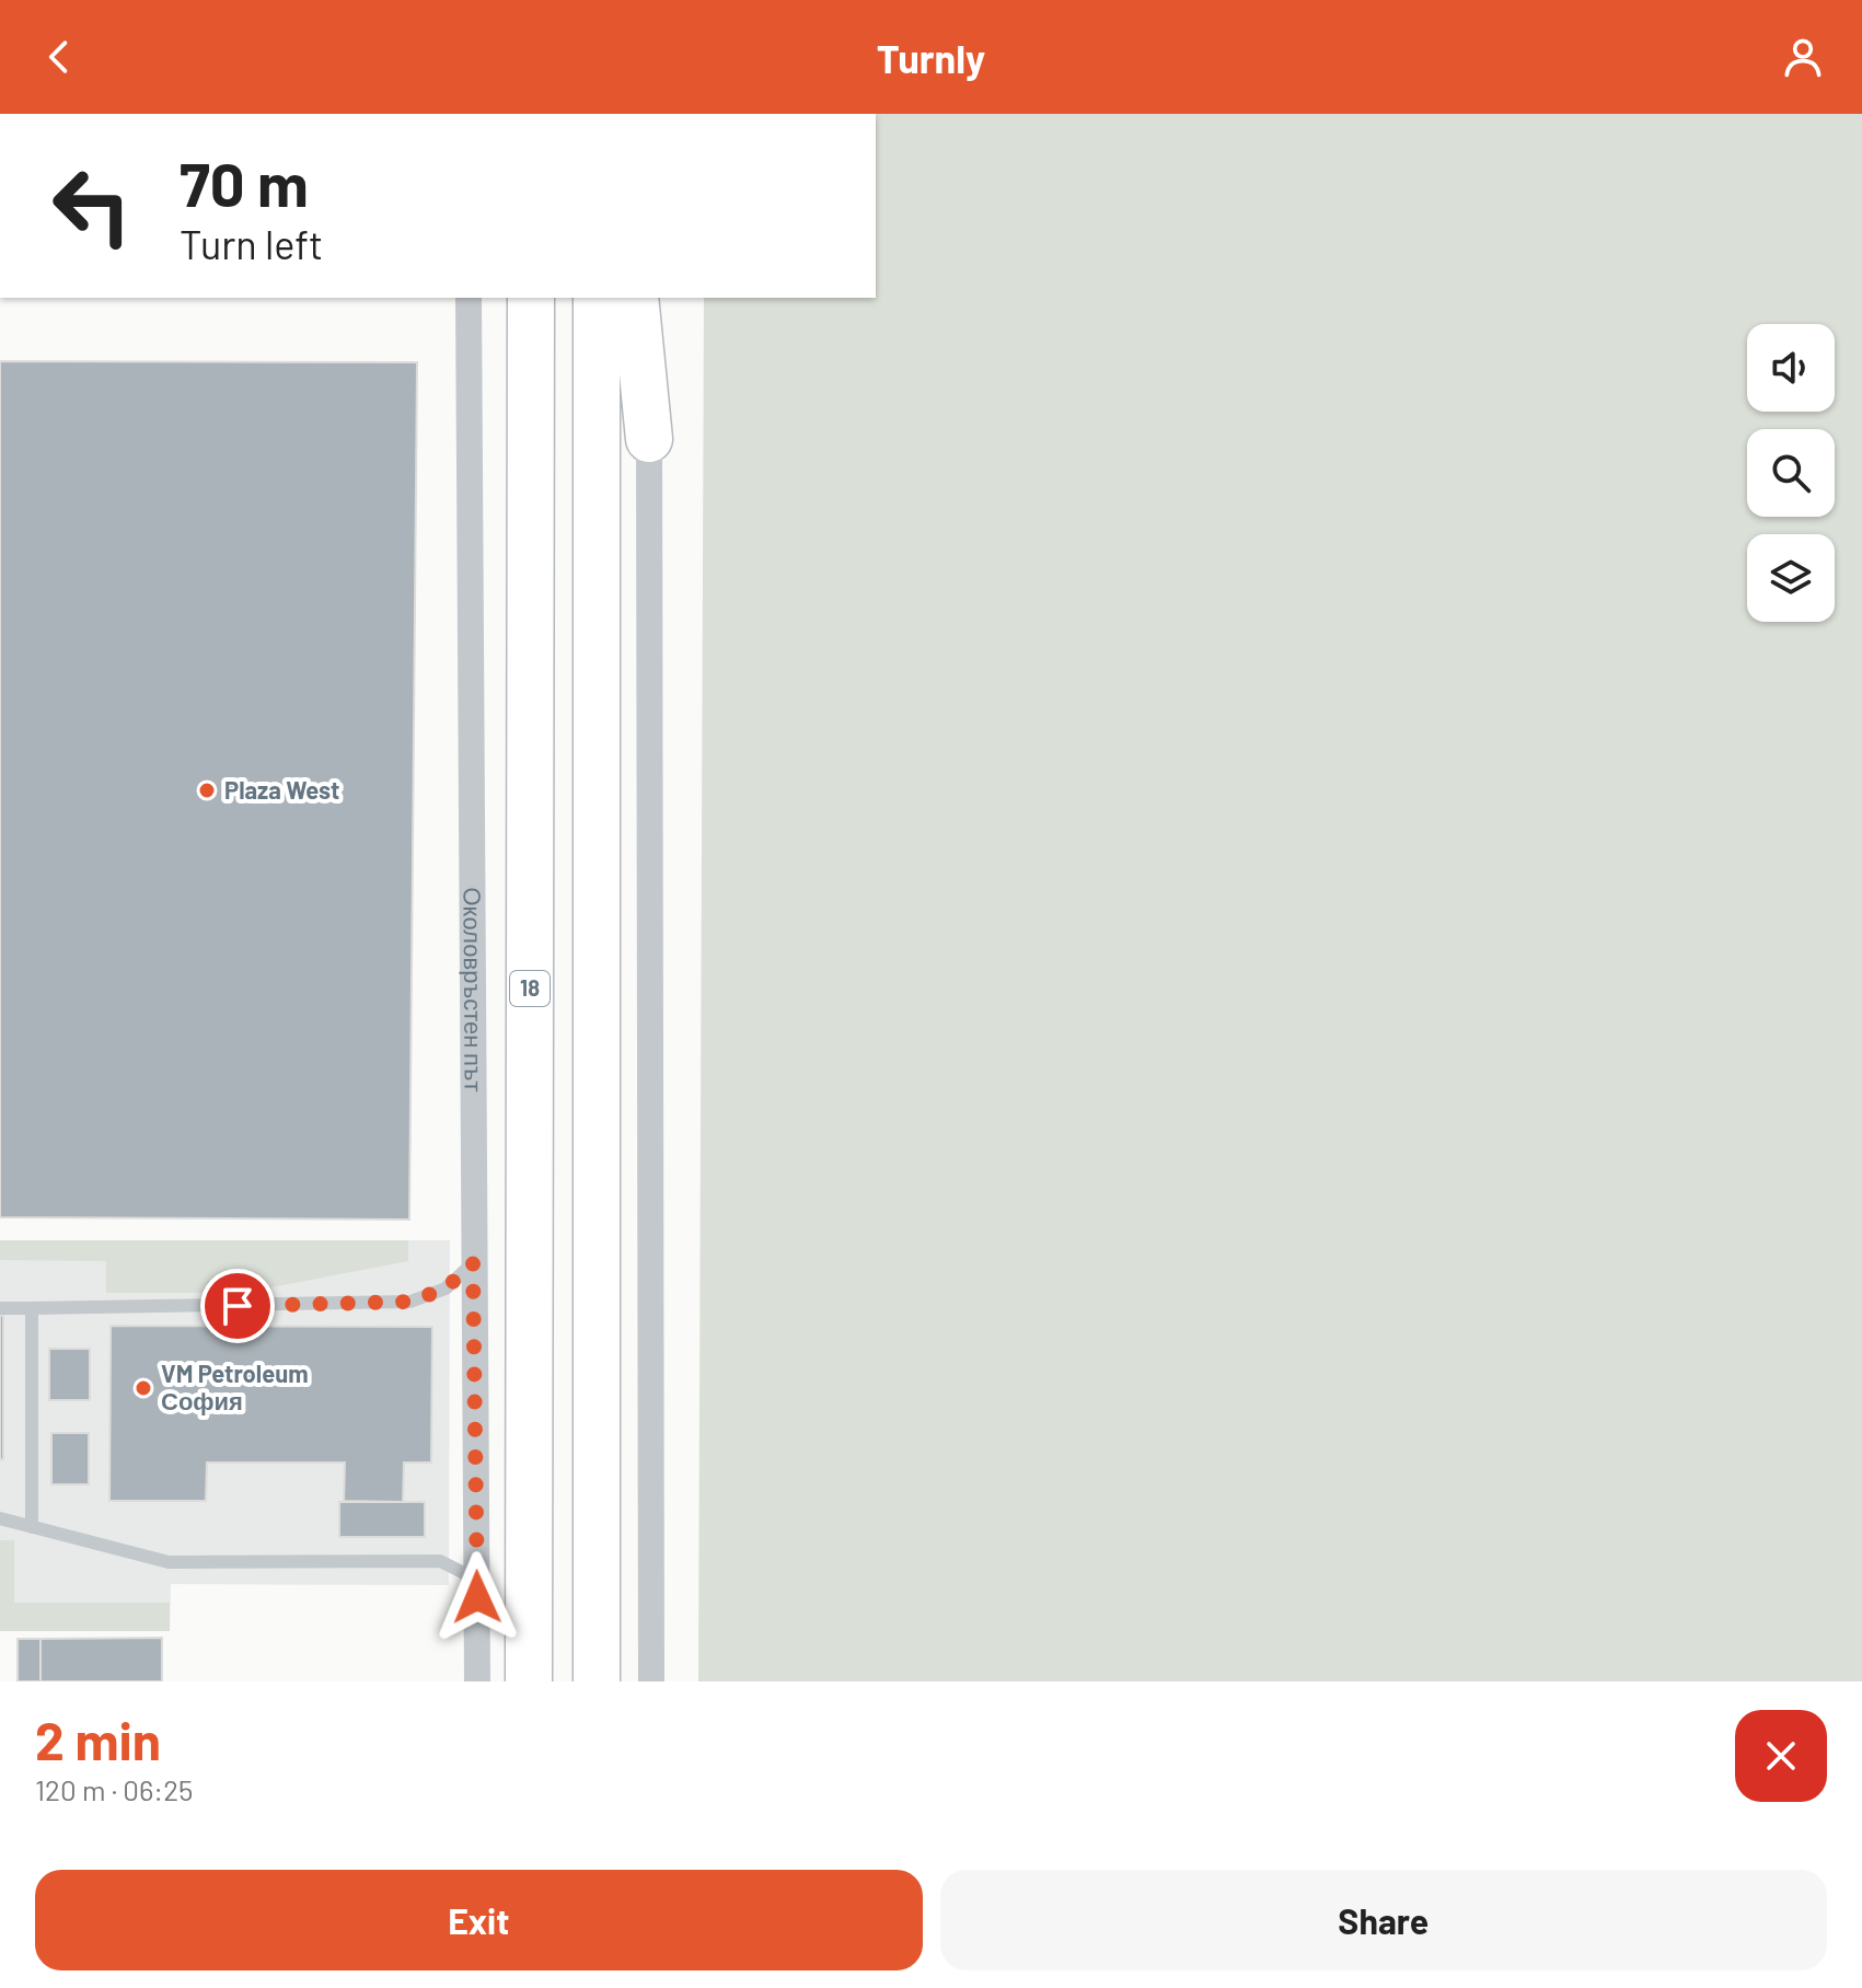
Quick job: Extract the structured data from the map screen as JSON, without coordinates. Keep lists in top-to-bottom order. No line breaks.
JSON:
{"streets":{"highway":["18"],"street":["Околовръстен път"]},"places":["Plaza West","VM Petroleum София"],"page":{"header":"Turnly","turn":["70 m","Turn left"],"heading":["2 min","120 m · 06:25"],"buttons":["Exit","Share"]}}
